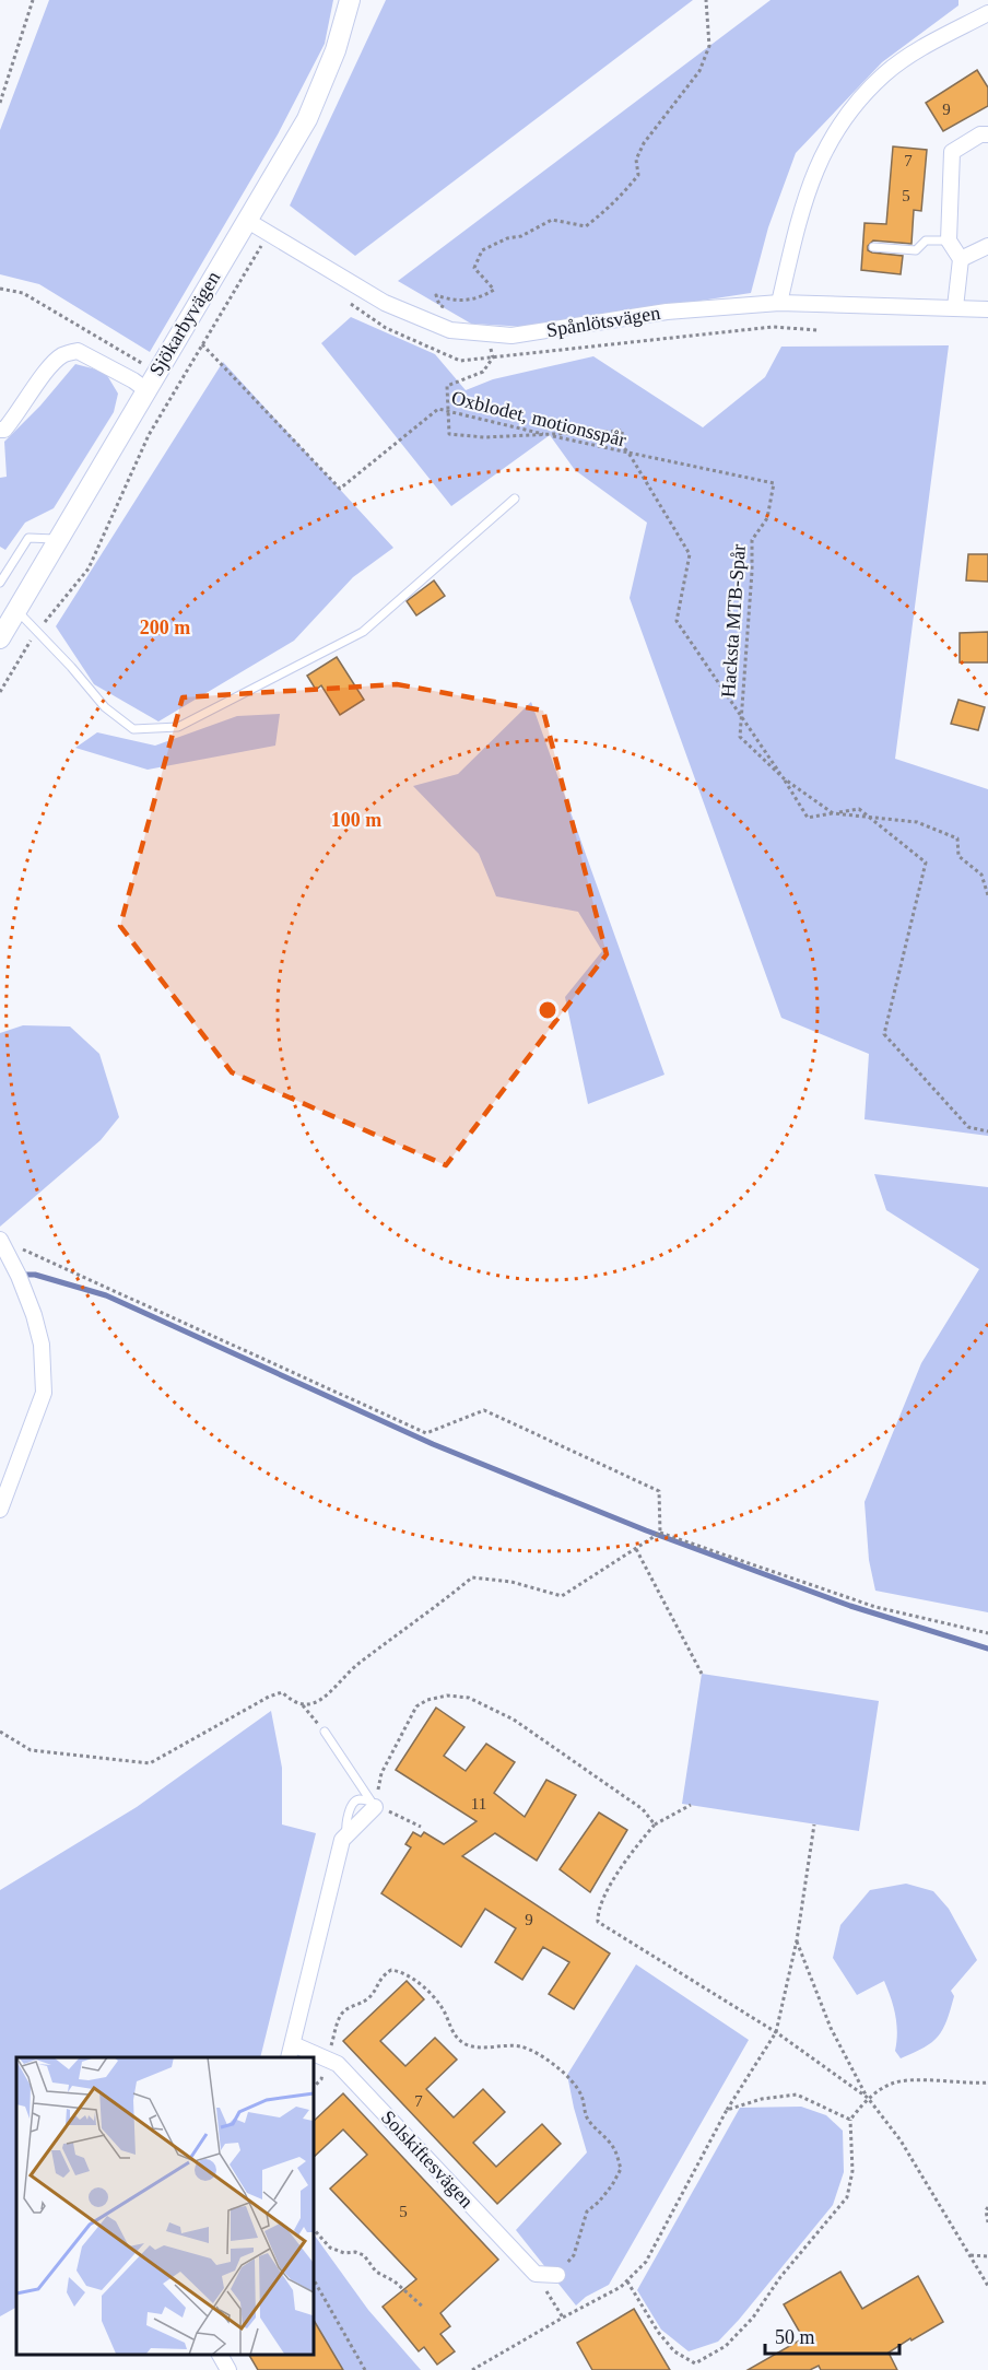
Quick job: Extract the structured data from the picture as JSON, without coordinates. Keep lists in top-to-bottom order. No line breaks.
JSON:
{"streets":{"street":["Spånlötsvägen","Sjökarbyvägen","Solskiftesvägen"],"path":["Oxblodet, motionsspår","Hacksta MTB-Spår"]},"crossings":[["Spånlötsvägen","Sjökarbyvägen"],["Oxblodet, motionsspår","Hacksta MTB-Spår"]],"house_numbers":["9","7","5","11","9","7","5"],"scale_bar":"50 m","rings":["200 m","100 m"]}
